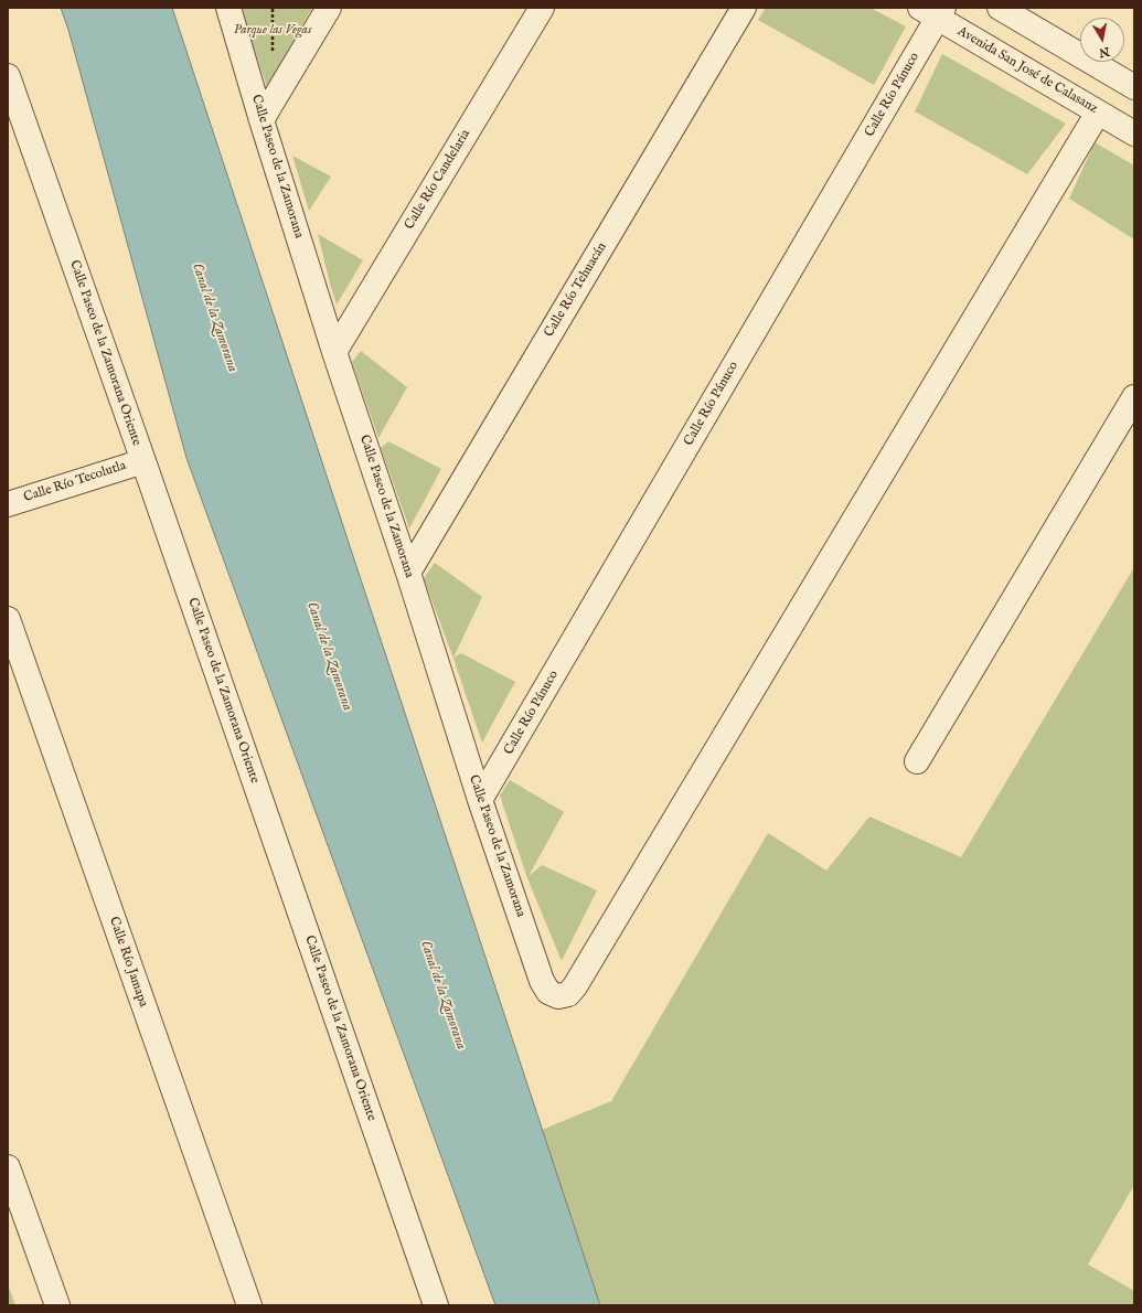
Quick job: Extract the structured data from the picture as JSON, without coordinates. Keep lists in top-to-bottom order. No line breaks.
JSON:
{"streets":{"street":["Avenida San José de Calasanz","Calle Río Pánuco","Calle Paseo de la Zamorana","Calle Río Candelaria","Calle Río Tehuacán","Calle Paseo de la Zamorana Oriente","Calle Río Tecolutla","Calle Río Jamapa"]},"crossings":[["Avenida San José de Calasanz","Calle Río Pánuco"],["Avenida San José de Calasanz","Calle Paseo de la Zamorana"],["Calle Río Pánuco","Calle Paseo de la Zamorana"],["Calle Paseo de la Zamorana","Calle Río Candelaria"],["Calle Paseo de la Zamorana","Calle Río Tehuacán"],["Calle Paseo de la Zamorana Oriente","Calle Río Tecolutla"]],"water":["Canal de la Zamorana"],"parks":["Parque las Vegas"],"north":"bottom"}
